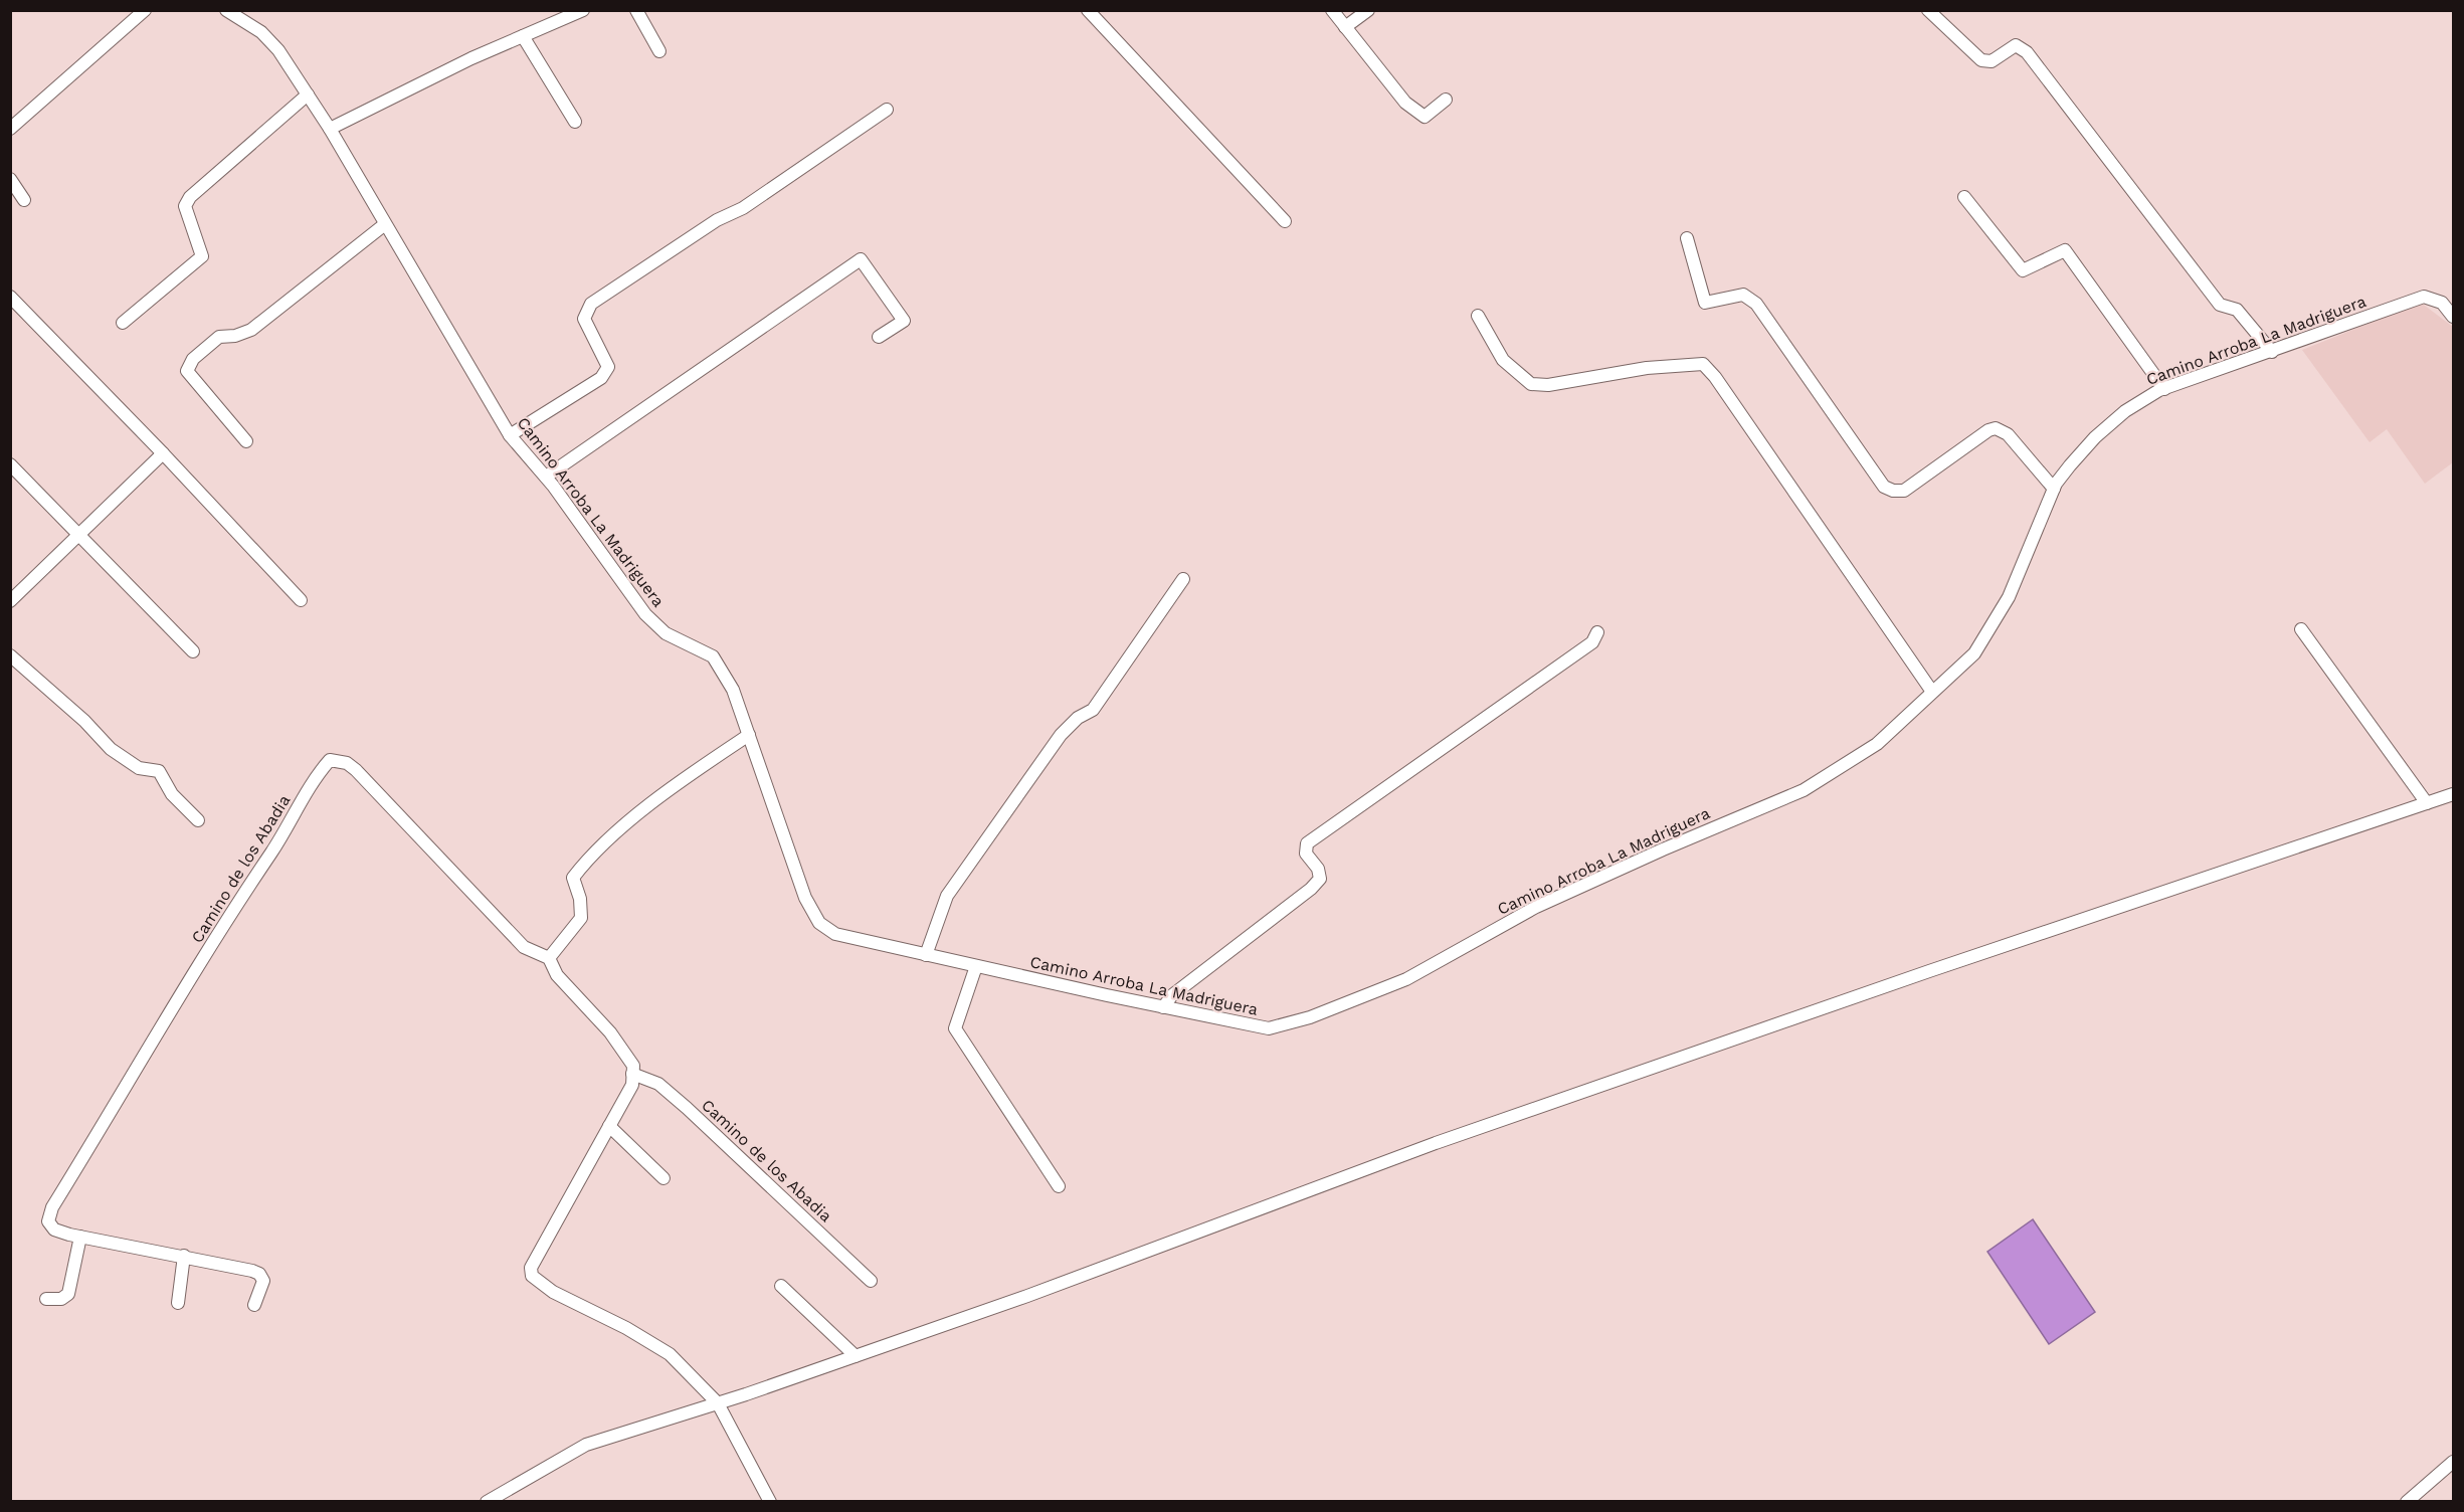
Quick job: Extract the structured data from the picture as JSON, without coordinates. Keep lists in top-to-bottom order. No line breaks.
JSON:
{"streets":{"street":["Camino Arroba La Madriguera","Camino de los Abadia"]}}
